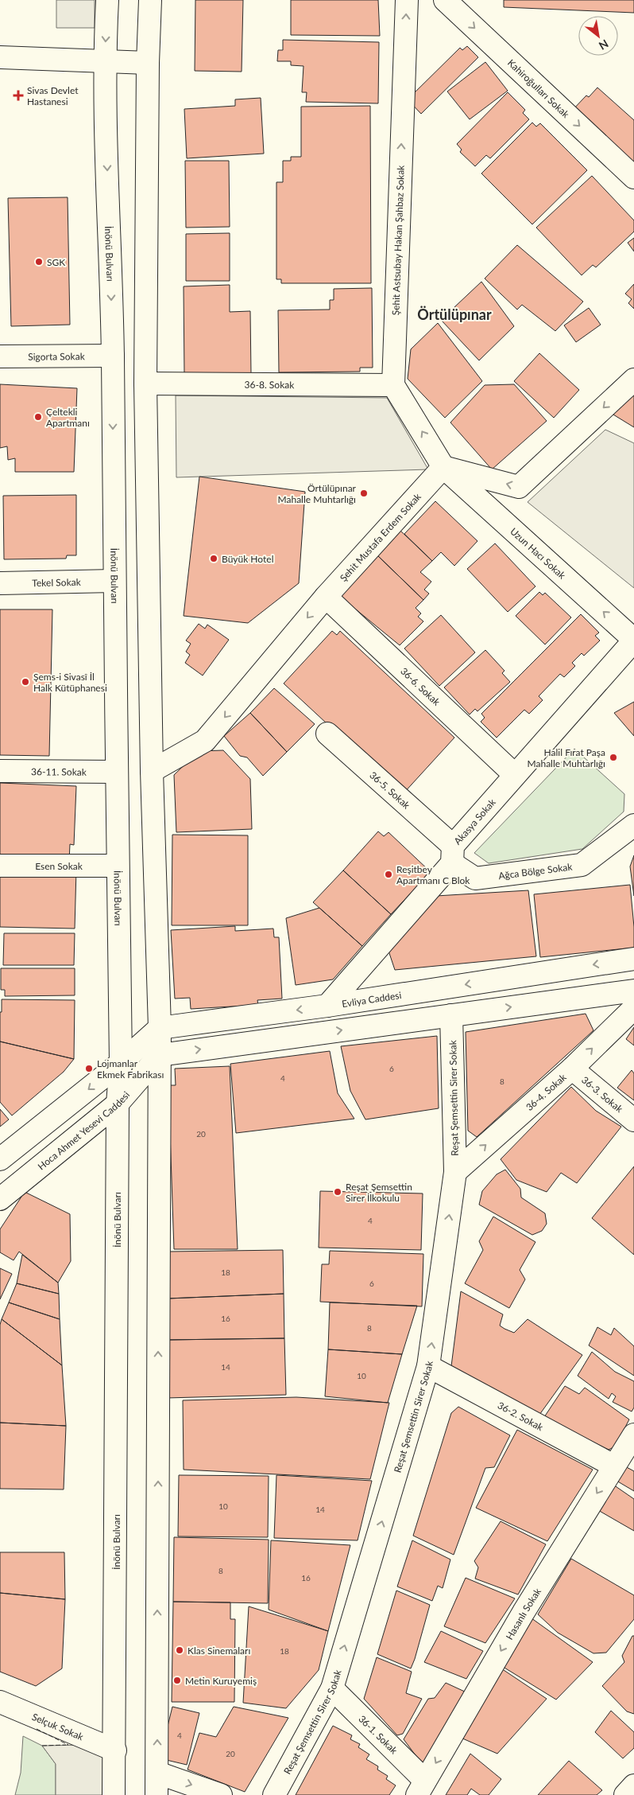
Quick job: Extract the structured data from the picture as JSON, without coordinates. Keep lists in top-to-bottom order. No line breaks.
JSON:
{"streets":{"street":["Kahiroğulları Sokak","Şehit Astsubay Hakan Şahbaz Sokak","İnönü Bulvarı","Sigorta Sokak","36-8. Sokak","Şehit Mustafa Erdem Sokak","Uzun Hacı Sokak","Tekel Sokak","36-6. Sokak","36-11. Sokak","36-5. Sokak","Akasya Sokak","Esen Sokak","Ağca Bölge Sokak","Evliya Caddesi","36-4. Sokak","36-3. Sokak","Reşat Şemsettin Sirer Sokak","Hoca Ahmet Yesevi Caddesi","36-2. Sokak","Hasanlı Sokak","Selçuk Sokak","36-1. Sokak"]},"crossings":[["Şehit Astsubay Hakan Şahbaz Sokak","36-8. Sokak"],["İnönü Bulvarı","Sigorta Sokak"],["İnönü Bulvarı","Tekel Sokak"],["İnönü Bulvarı","36-11. Sokak"],["İnönü Bulvarı","Esen Sokak"],["İnönü Bulvarı","Hoca Ahmet Yesevi Caddesi"],["İnönü Bulvarı","Selçuk Sokak"],["Şehit Mustafa Erdem Sokak","Uzun Hacı Sokak"],["Şehit Mustafa Erdem Sokak","36-6. Sokak"],["Uzun Hacı Sokak","Akasya Sokak"],["36-6. Sokak","Akasya Sokak"],["36-5. Sokak","Akasya Sokak"],["36-5. Sokak","Ağca Bölge Sokak"],["Akasya Sokak","Ağca Bölge Sokak"],["Akasya Sokak","Evliya Caddesi"],["36-4. Sokak","36-3. Sokak"],["36-4. Sokak","Reşat Şemsettin Sirer Sokak"],["Reşat Şemsettin Sirer Sokak","36-2. Sokak"],["Reşat Şemsettin Sirer Sokak","36-1. Sokak"],["36-2. Sokak","Hasanlı Sokak"],["Hasanlı Sokak","36-1. Sokak"]],"one_way":["Kahiroğulları Sokak","Şehit Astsubay Hakan Şahbaz Sokak","Şehit Mustafa Erdem Sokak","Uzun Hacı Sokak","36-4. Sokak","Reşat Şemsettin Sirer Sokak","Hasanlı Sokak"],"districts":["Örtülüpınar"],"places":{"health":["Sivas Devlet Hastanesi"],"other":["SGK","Çeltekli Apartmanı","Örtülüpınar Mahalle Muhtarlığı","Büyük Hotel","Şems-i Sivasî İl Halk Kütüphanesi","Halil Fırat Paşa Mahalle Muhtarlığı","Reşitbey Apartmanı C Blok","Lojmanlar Ekmek Fabrikası","Reşat Şemsettin Sirer İlkokulu","Klas Sinemaları","Metin Kuruyemiş"]},"house_numbers":["6","4","8","20","4","18","6","16","8","14","10","10","14","8","16","18","4","20"],"north":"bottom right"}
